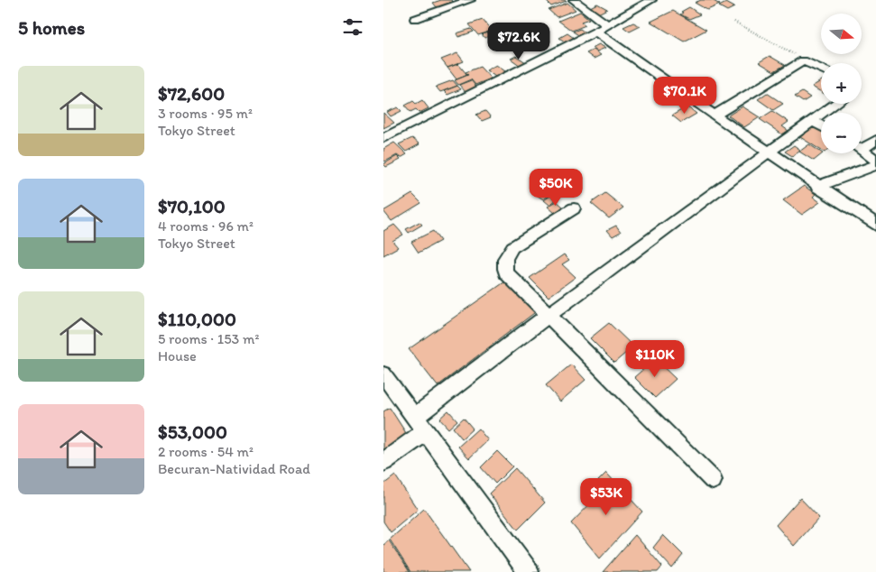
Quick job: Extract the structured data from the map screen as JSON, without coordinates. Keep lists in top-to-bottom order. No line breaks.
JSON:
{"north":"right","page":{"heading":"5 homes","map_buttons":["+","−"],"price":["$72.6K","$70.1K","$50K","$110K","$53K"],"list":[{"name":"$72,600","note":"3 rooms · 95 m² · Tokyo Street"},{"name":"$70,100","note":"4 rooms · 96 m² · Tokyo Street"},{"name":"$110,000","note":"5 rooms · 153 m² · House"},{"name":"$53,000","note":"2 rooms · 54 m² · Becuran-Natividad Road"}]}}
